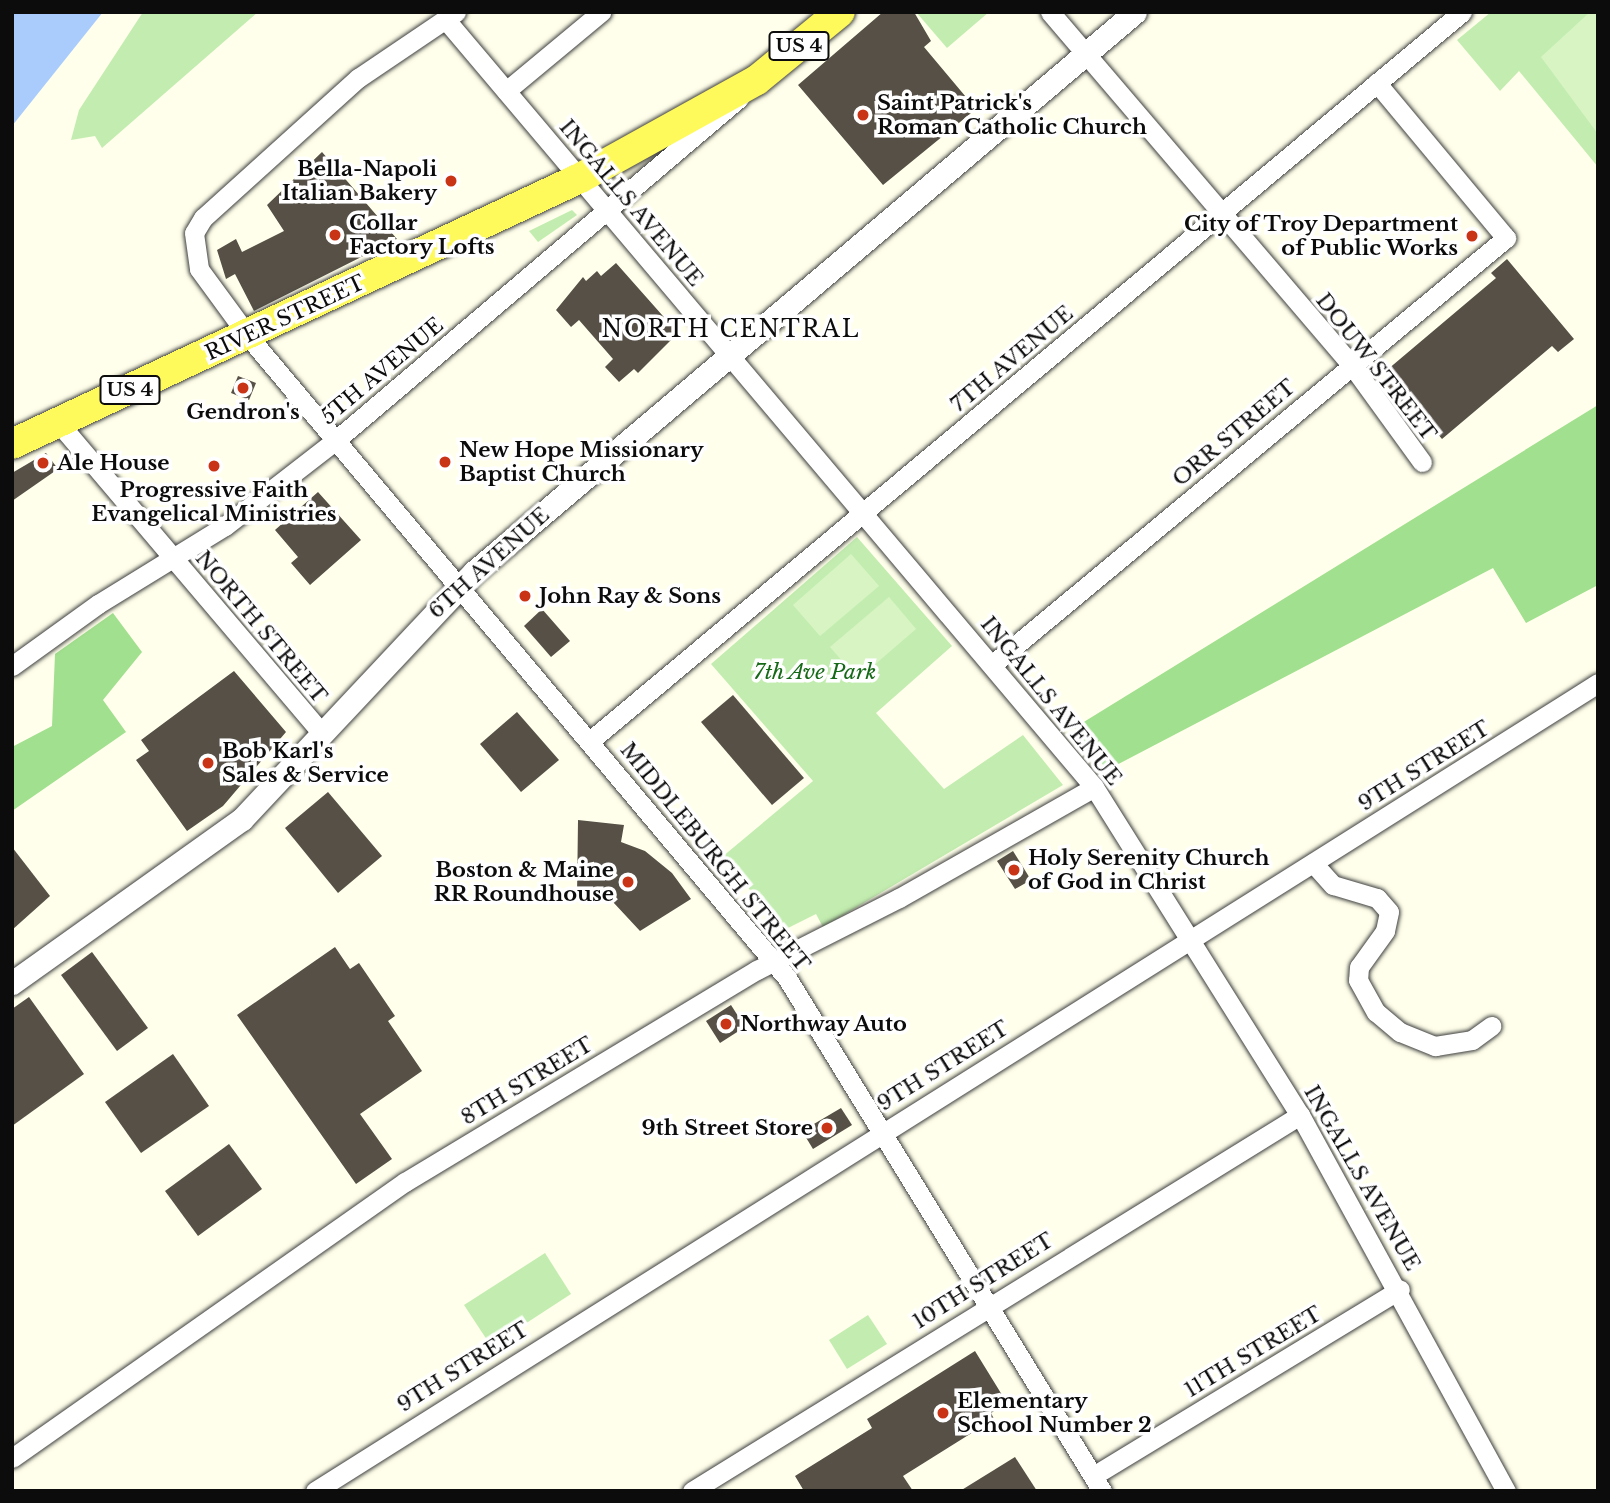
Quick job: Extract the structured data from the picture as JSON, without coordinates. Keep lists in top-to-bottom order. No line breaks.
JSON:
{"streets":{"main road":["US 4","RIVER STREET"],"street":["INGALLS AVENUE","7TH AVENUE","DOUW STREET","5TH AVENUE","ORR STREET","6TH AVENUE","NORTH STREET","9TH STREET","MIDDLEBURGH STREET","8TH STREET","10TH STREET","11TH STREET"]},"crossings":[["INGALLS AVENUE","RIVER STREET"],["INGALLS AVENUE","7TH AVENUE"],["INGALLS AVENUE","5TH AVENUE"],["INGALLS AVENUE","ORR STREET"],["INGALLS AVENUE","6TH AVENUE"],["INGALLS AVENUE","9TH STREET"],["INGALLS AVENUE","MIDDLEBURGH STREET"],["INGALLS AVENUE","8TH STREET"],["INGALLS AVENUE","10TH STREET"],["INGALLS AVENUE","11TH STREET"],["RIVER STREET","5TH AVENUE"],["RIVER STREET","NORTH STREET"],["RIVER STREET","MIDDLEBURGH STREET"],["7TH AVENUE","DOUW STREET"],["7TH AVENUE","ORR STREET"],["7TH AVENUE","MIDDLEBURGH STREET"],["DOUW STREET","ORR STREET"],["DOUW STREET","6TH AVENUE"],["5TH AVENUE","NORTH STREET"],["5TH AVENUE","MIDDLEBURGH STREET"],["6TH AVENUE","NORTH STREET"],["6TH AVENUE","MIDDLEBURGH STREET"],["9TH STREET","MIDDLEBURGH STREET"],["MIDDLEBURGH STREET","8TH STREET"],["MIDDLEBURGH STREET","10TH STREET"],["MIDDLEBURGH STREET","11TH STREET"]],"districts":["NORTH CENTRAL"],"parks":["7th Ave Park"],"places":["Saint Patrick's Roman Catholic Church","Bella-Napoli Italian Bakery","Collar Factory Lofts","City of Troy Department of Public Works","Gendron's","New Hope Missionary Baptist Church","Ale House","Progressive Faith Evangelical Ministries","John Ray & Sons","Bob Karl's Sales & Service","Holy Serenity Church of God in Christ","Boston & Maine RR Roundhouse","Northway Auto","9th Street Store","Elementary School Number 2"]}
